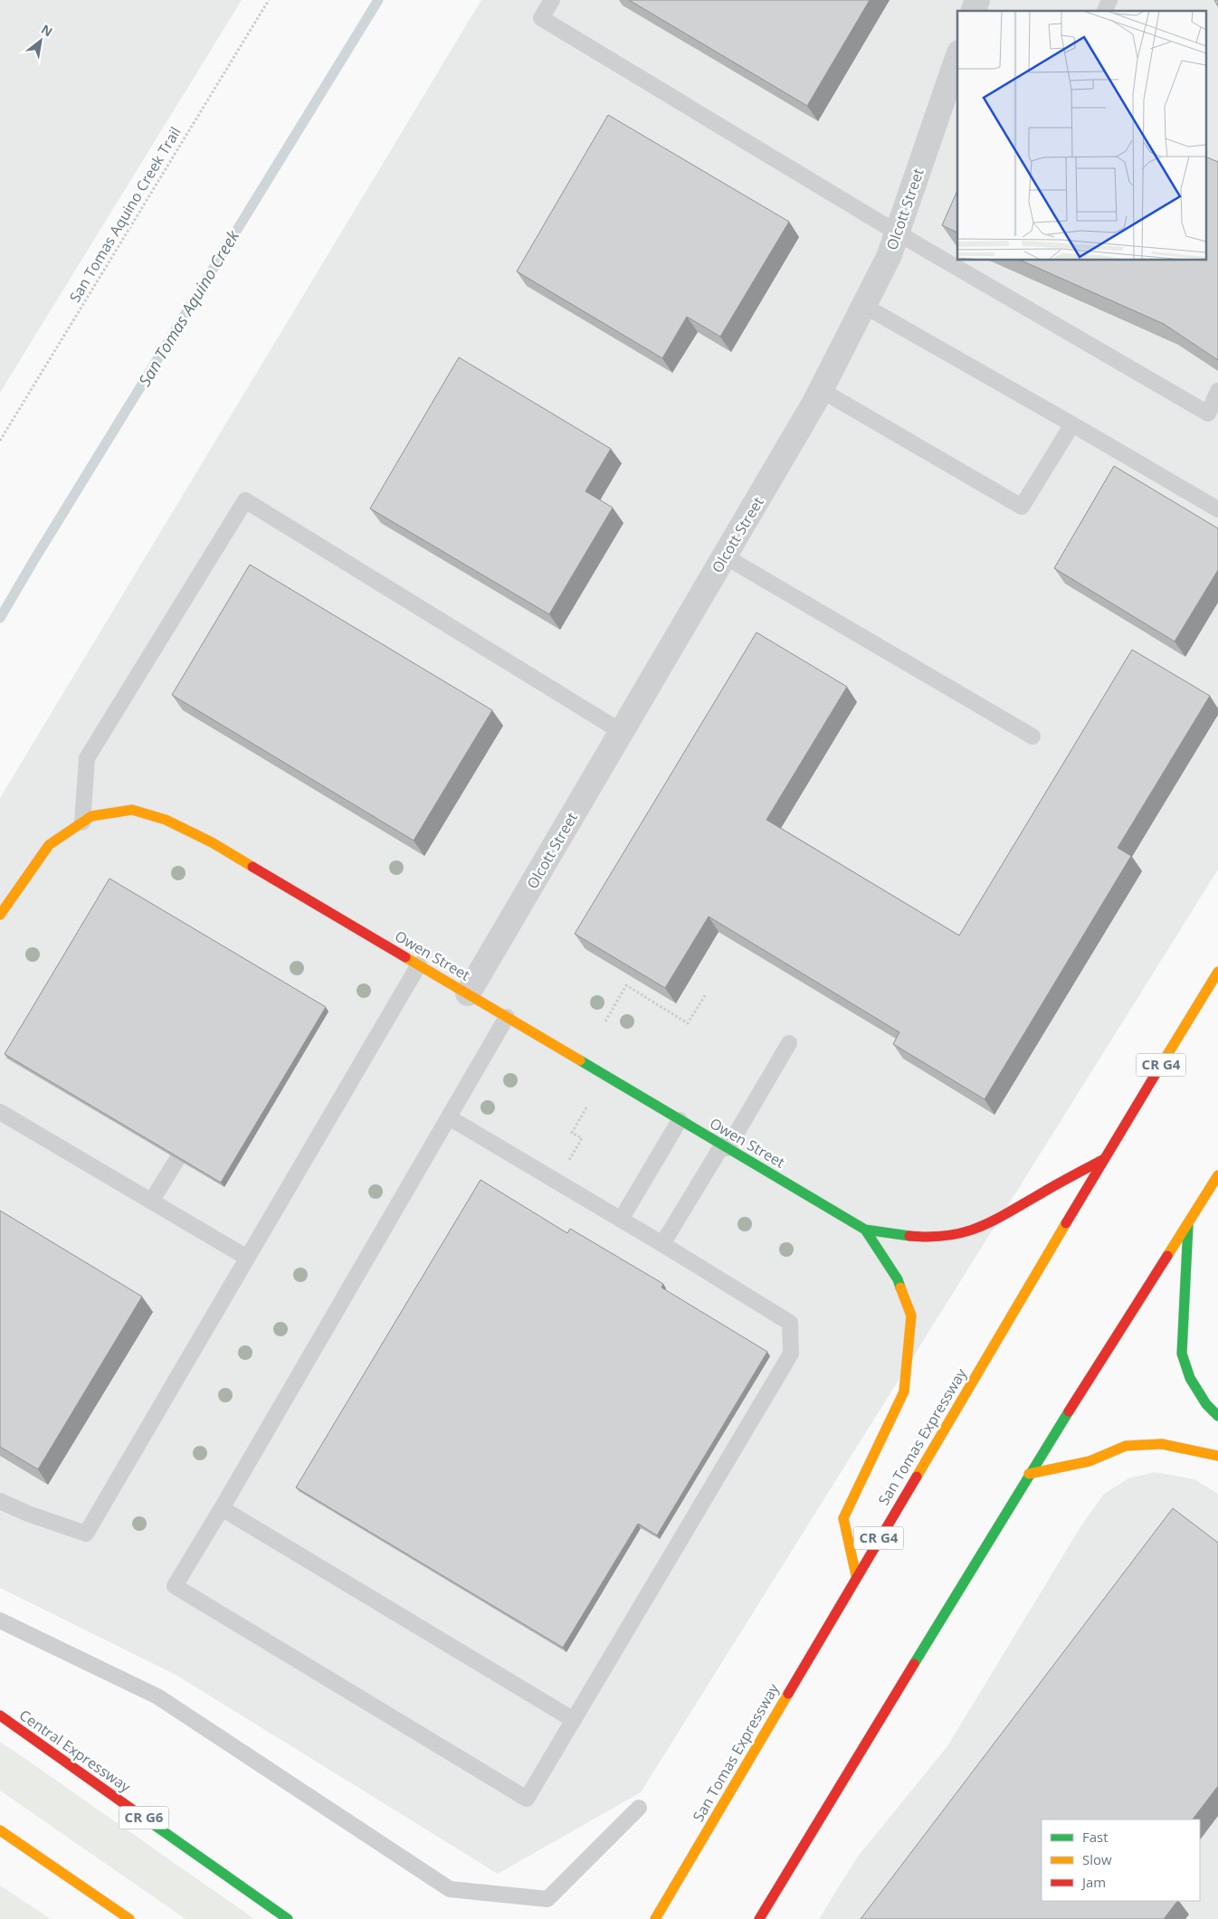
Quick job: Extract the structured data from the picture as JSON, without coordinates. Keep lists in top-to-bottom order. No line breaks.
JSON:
{"streets":{"highway":["Owen Street","CR G4","San Tomas Expressway","Central Expressway","CR G6"],"street":["Olcott Street"],"path":["San Tomas Aquino Creek Trail"]},"crossings":[["Olcott Street","Owen Street"]],"water":["San Tomas Aquino Creek"],"legend":["Fast","Slow","Jam"],"north":"top right"}
